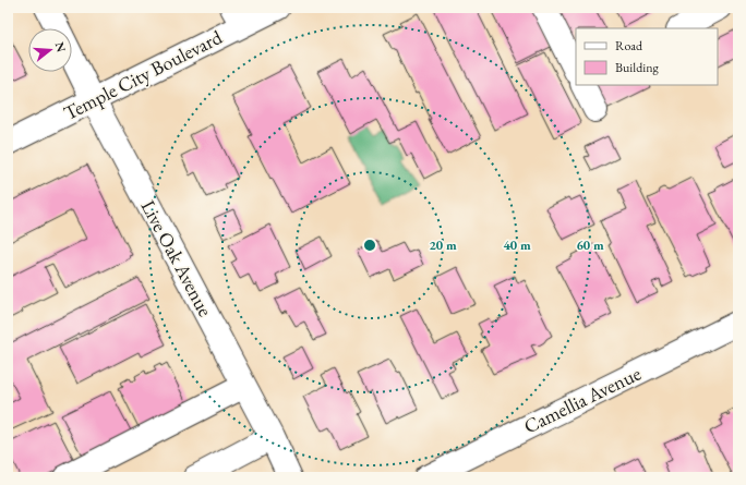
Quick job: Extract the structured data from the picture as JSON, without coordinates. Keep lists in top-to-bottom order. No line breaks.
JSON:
{"streets":{"street":["Temple City Boulevard","Live Oak Avenue","Camellia Avenue"]},"crossings":[["Temple City Boulevard","Live Oak Avenue"]],"legend":["Road","Building"],"north":"right","rings":["20 m","40 m","60 m"]}
